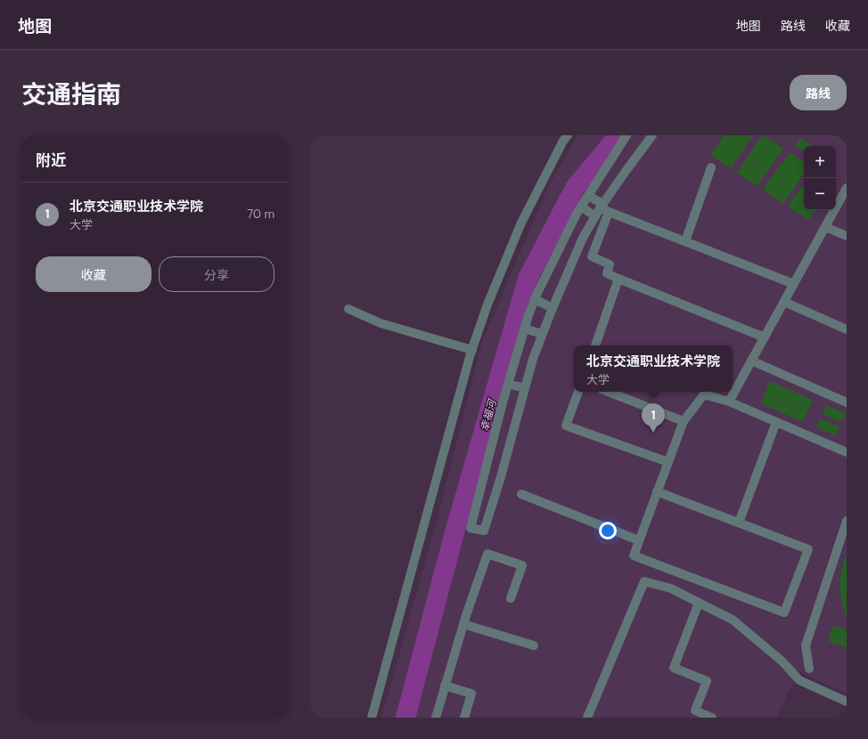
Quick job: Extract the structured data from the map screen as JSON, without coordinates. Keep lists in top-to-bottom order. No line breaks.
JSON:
{"water":["幸福河"],"page":{"header":"地图","nav":["地图","路线","收藏"],"title":"交通指南","buttons":["路线",["收藏","分享"]],"heading":"附近","map_buttons":["+","−"],"list":[{"mark":"1","name":"北京交通职业技术学院","note":"大学","value":"70 m"}],"popup":["北京交通职业技术学院","大学"],"pins":"1"}}
